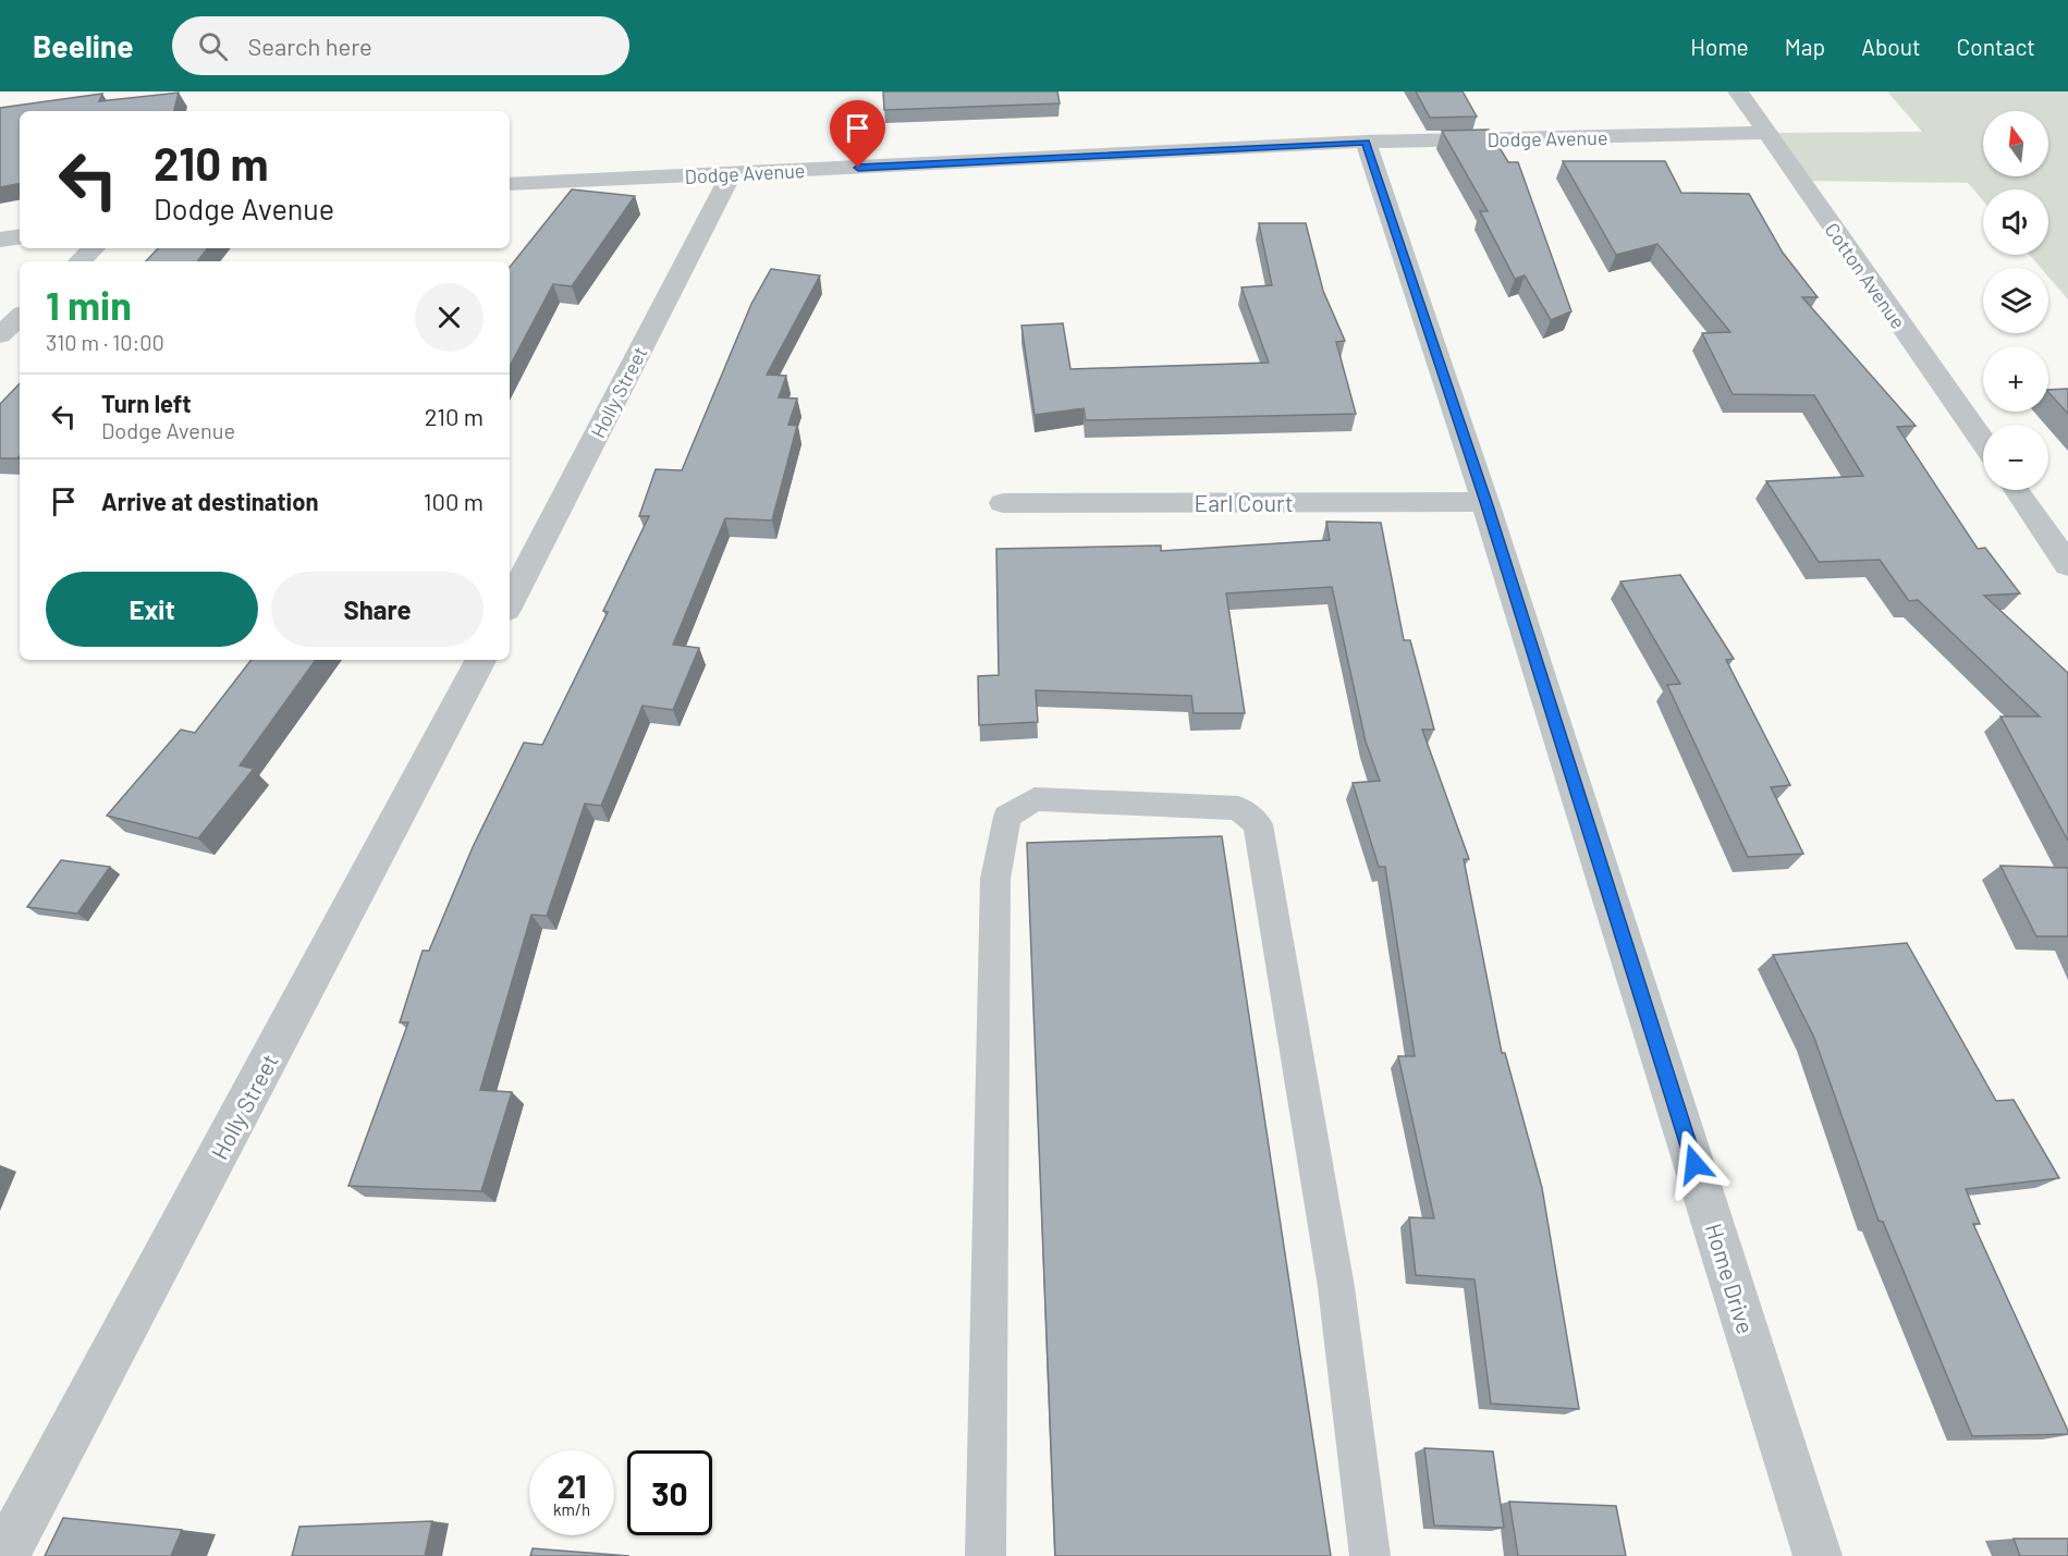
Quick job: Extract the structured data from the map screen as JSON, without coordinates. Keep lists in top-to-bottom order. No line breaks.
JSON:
{"streets":{"street":["Dodge Avenue","Cotton Avenue","Holly Street","Earl Court","Home Drive"]},"crossings":[["Dodge Avenue","Cotton Avenue"],["Dodge Avenue","Holly Street"],["Dodge Avenue","Home Drive"],["Earl Court","Home Drive"]],"north":"top","page":{"header":"Beeline","search":"Search here","nav":["Home","Map","About","Contact"],"map_buttons":["+","−"],"turn":["210 m","Dodge Avenue"],"heading":["1 min","310 m · 10:00"],"list":[{"name":"Turn left","note":"Dodge Avenue","value":"210 m"},{"name":"Arrive at destination","value":"100 m"}],"buttons":["Exit","Share"],"speed":"21 km/h","limit":"30"}}
